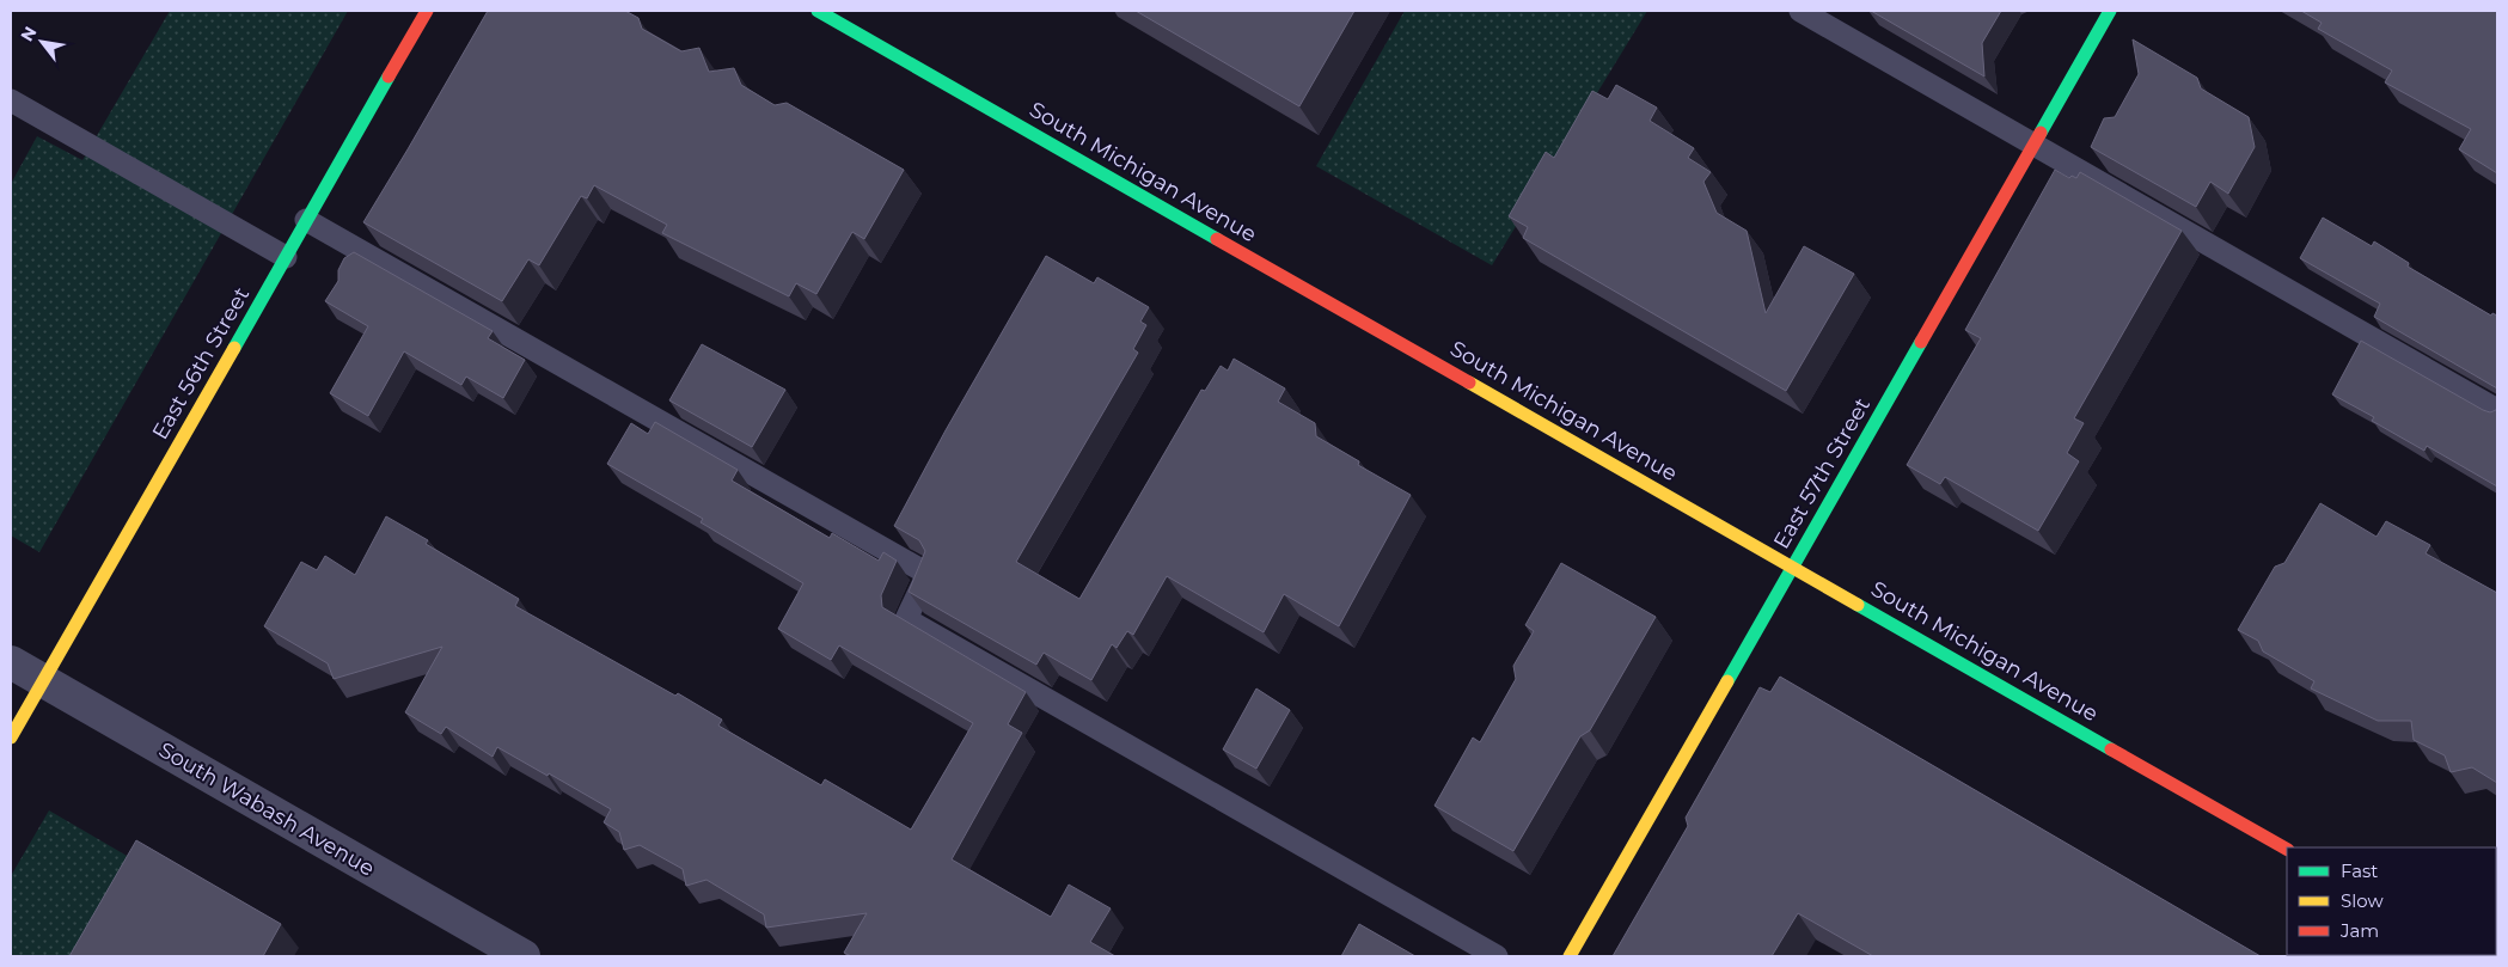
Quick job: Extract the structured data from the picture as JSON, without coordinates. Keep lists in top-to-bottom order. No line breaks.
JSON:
{"streets":{"street":["South Michigan Avenue","East 56th Street","East 57th Street","South Wabash Avenue"]},"crossings":[["South Michigan Avenue","East 57th Street"],["East 56th Street","South Wabash Avenue"]],"legend":["Fast","Slow","Jam"],"north":"top left"}
